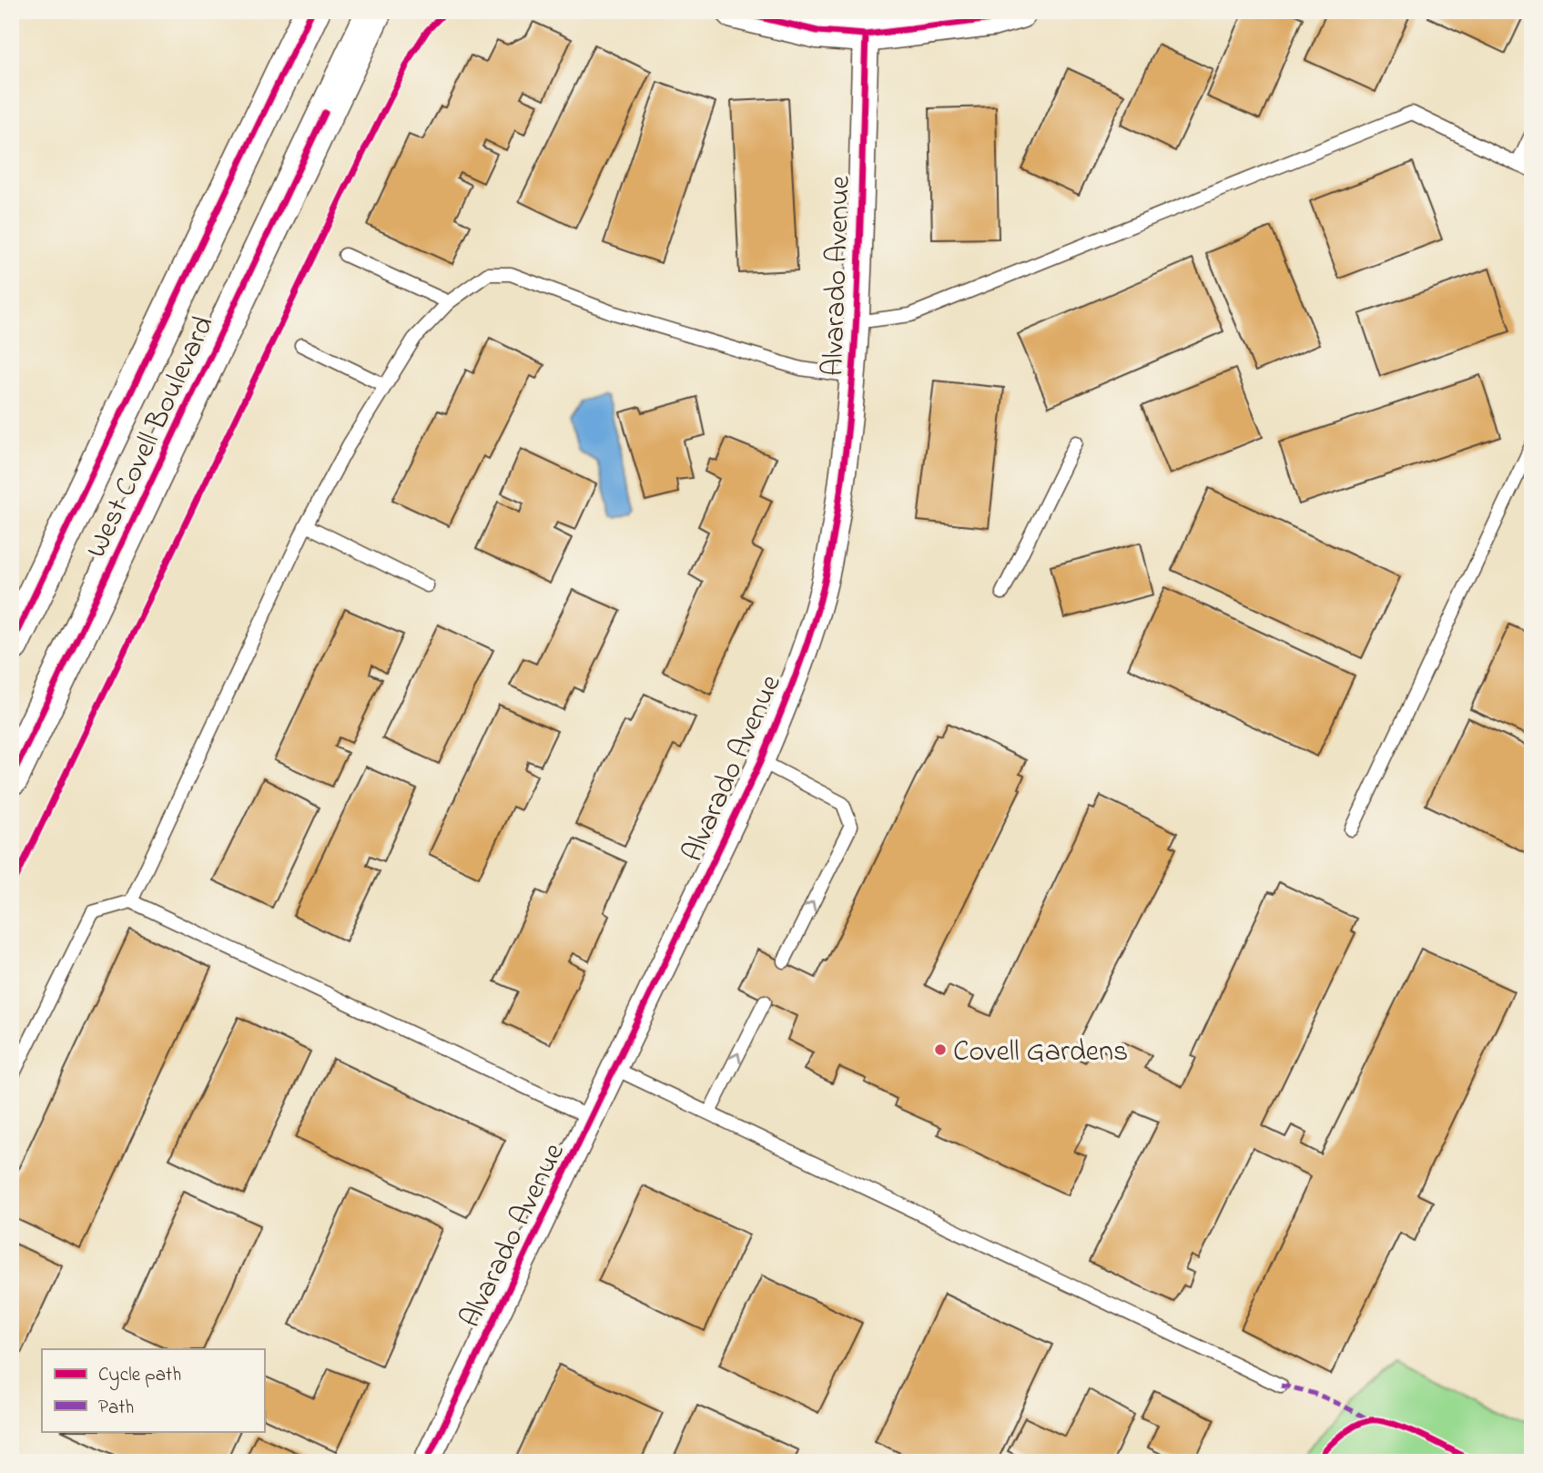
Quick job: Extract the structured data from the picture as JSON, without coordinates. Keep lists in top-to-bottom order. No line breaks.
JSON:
{"streets":{"main road":["West Covell Boulevard"],"street":["Alvarado Avenue"]},"places":["Covell Gardens"],"legend":["Cycle path","Path"]}
